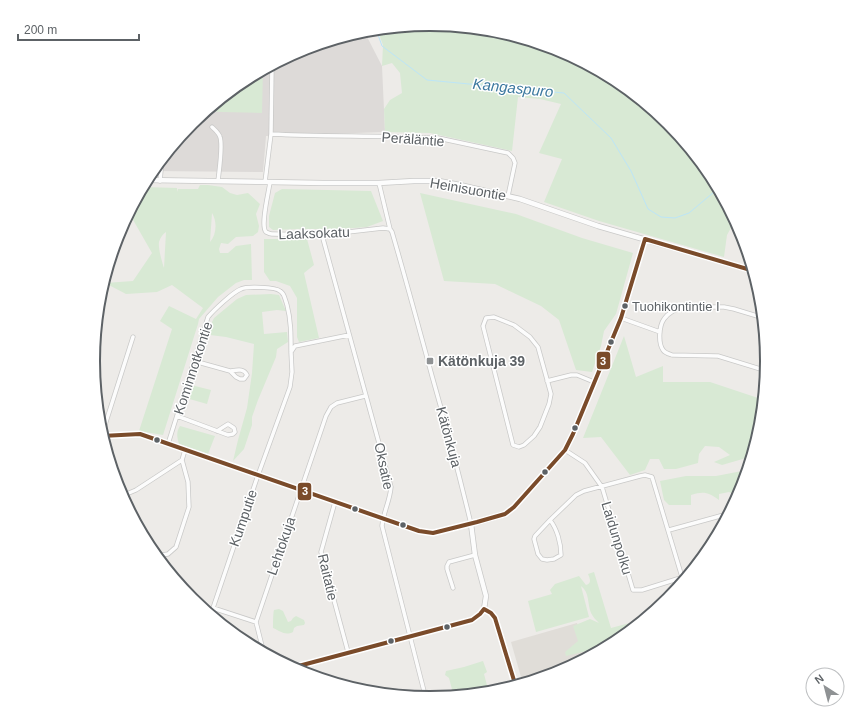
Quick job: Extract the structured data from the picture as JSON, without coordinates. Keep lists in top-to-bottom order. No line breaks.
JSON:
{"streets":{"street":["Peräläntie","Heinisuontie","Laaksokatu","Kominnotkontie","Kätönkuja","Oksatie","Kumputie","Laidunpolku","Lehtokuja","Raitatie"]},"crossings":[["Peräläntie","Heinisuontie"],["Heinisuontie","Laaksokatu"],["Heinisuontie","Kätönkuja"],["Laaksokatu","Kätönkuja"],["Laaksokatu","Oksatie"],["Kominnotkontie","Kumputie"],["Oksatie","Lehtokuja"],["Kumputie","Lehtokuja"]],"water":["Kangaspuro"],"places":{"other":["Tuohikontintie I"],"transit":["Kätönkuja 39"]},"lines":["transit line 3"],"scale_bar":"200 m","north":"top left"}
